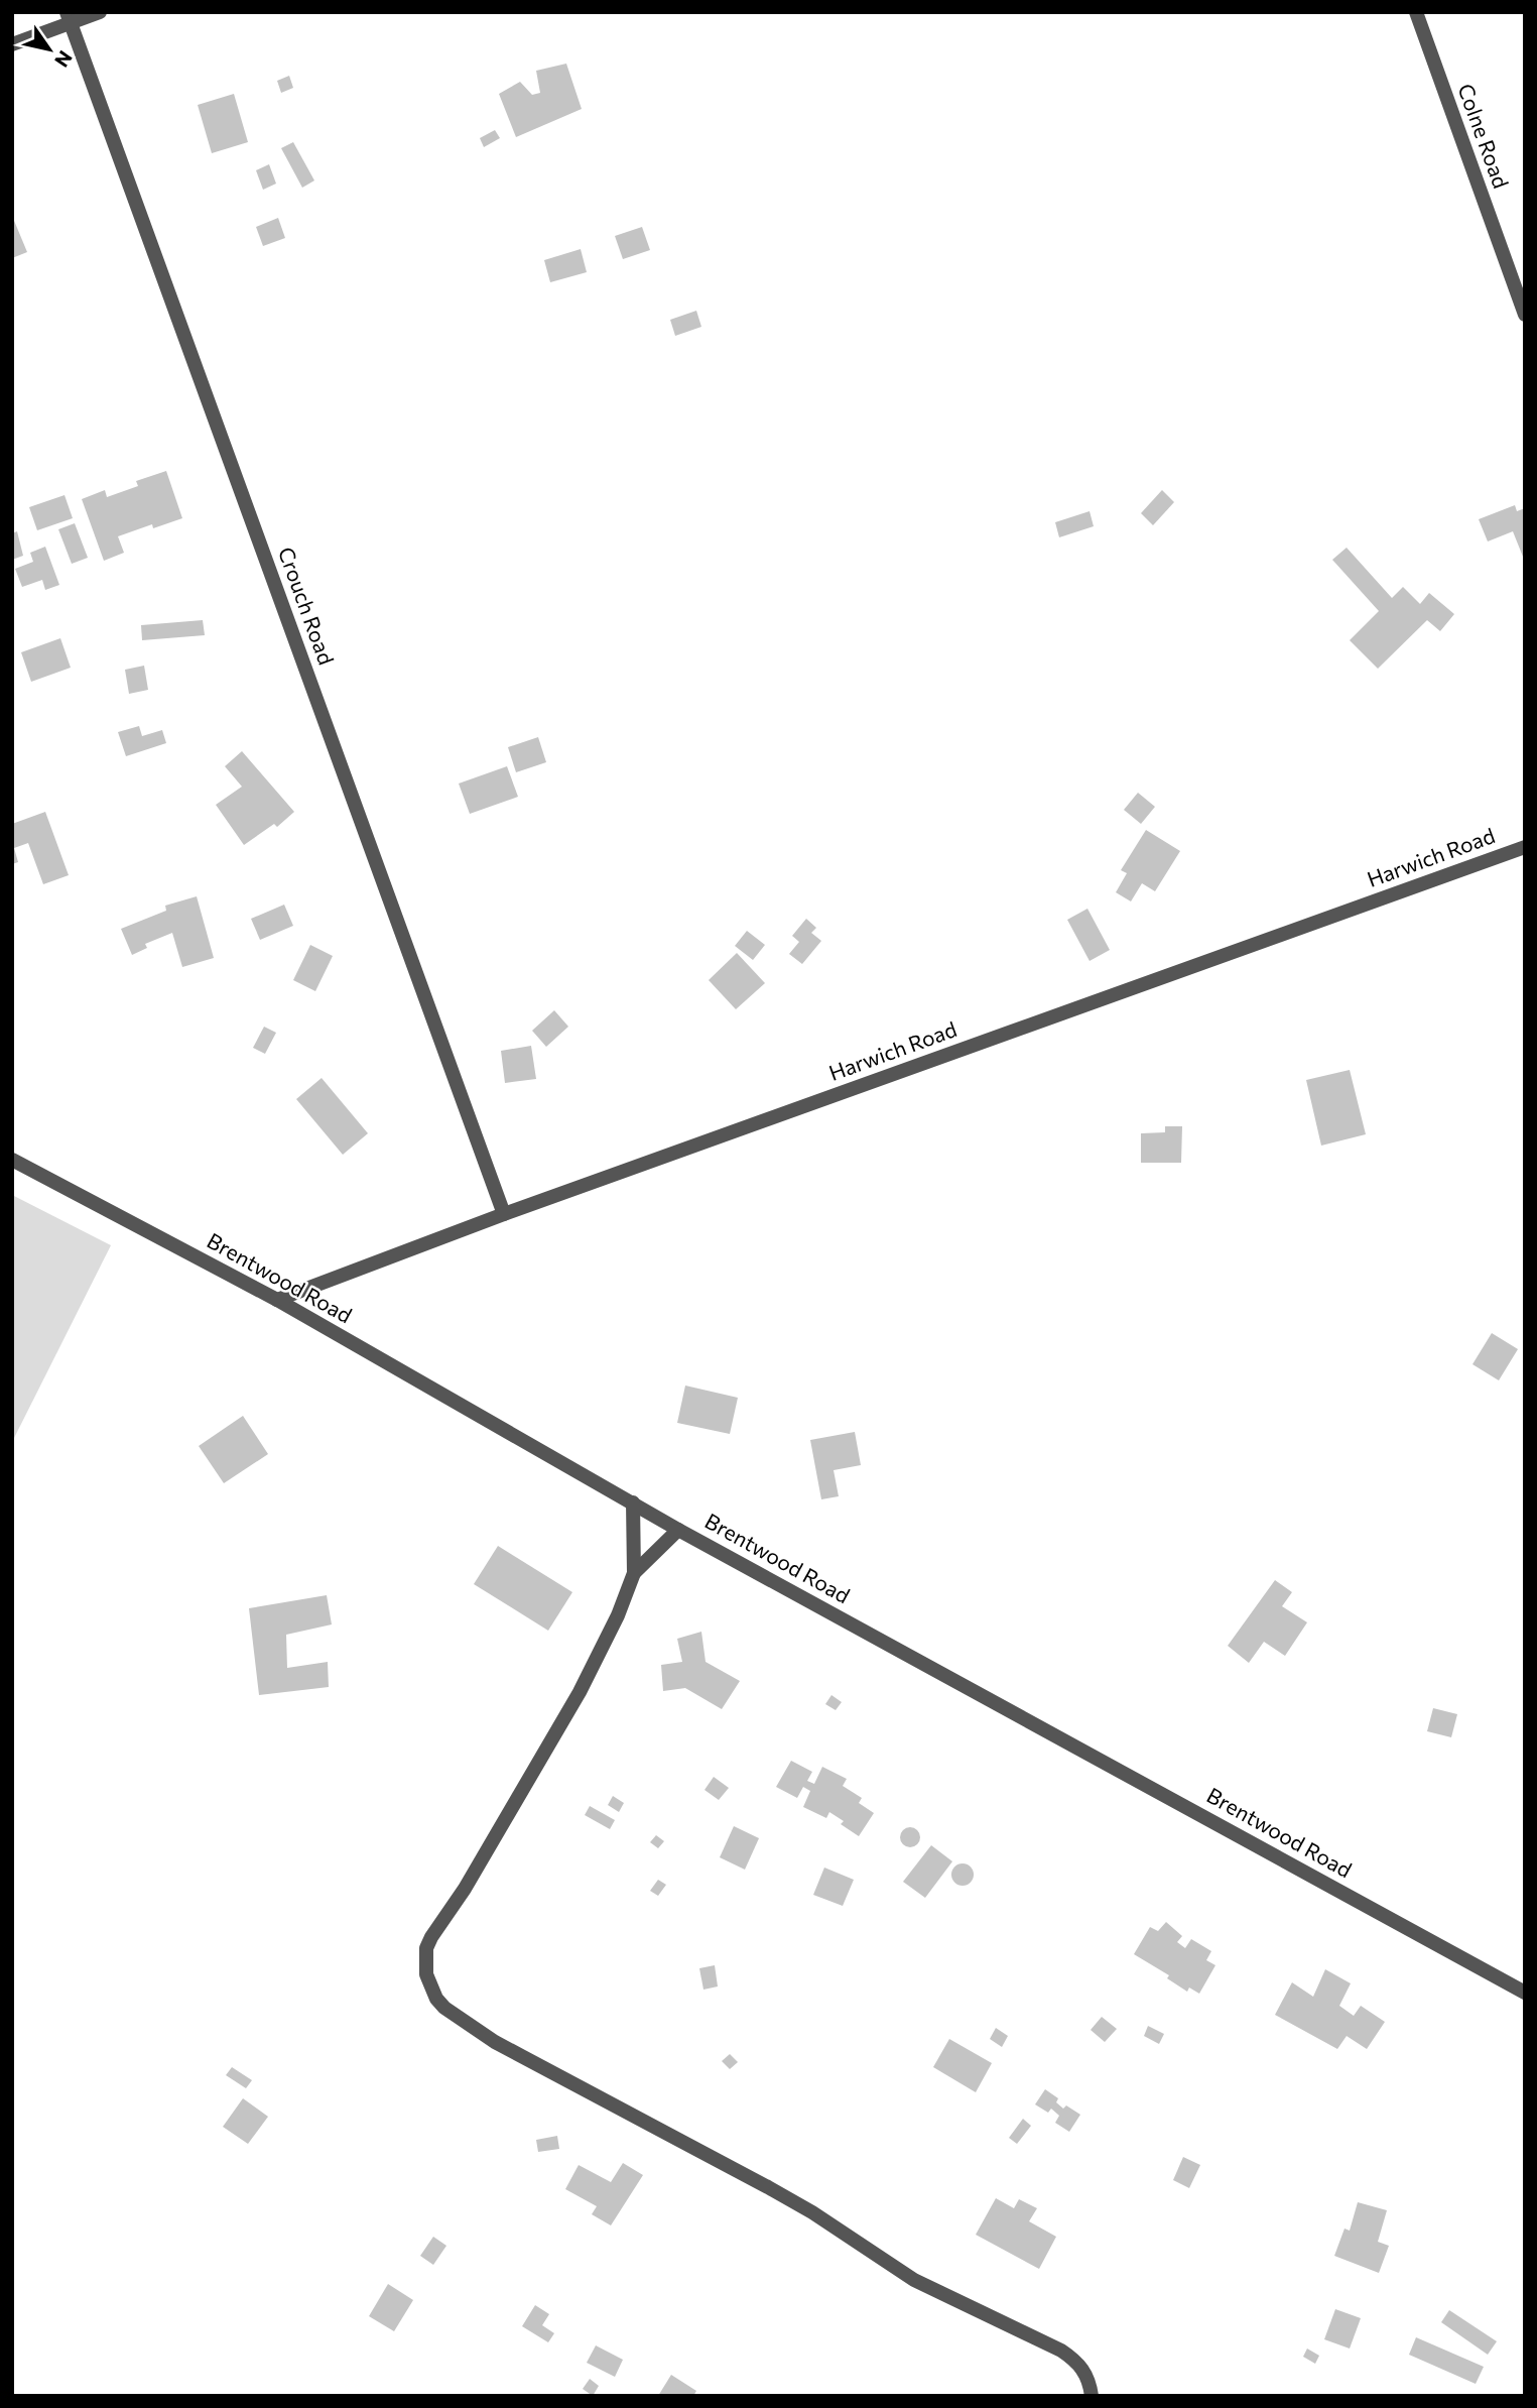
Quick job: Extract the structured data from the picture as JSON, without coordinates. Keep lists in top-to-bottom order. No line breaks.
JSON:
{"streets":{"street":["Colne Road","Crouch Road","Harwich Road","Brentwood Road"]},"crossings":[["Crouch Road","Harwich Road"],["Harwich Road","Brentwood Road"]],"north":"bottom right"}
